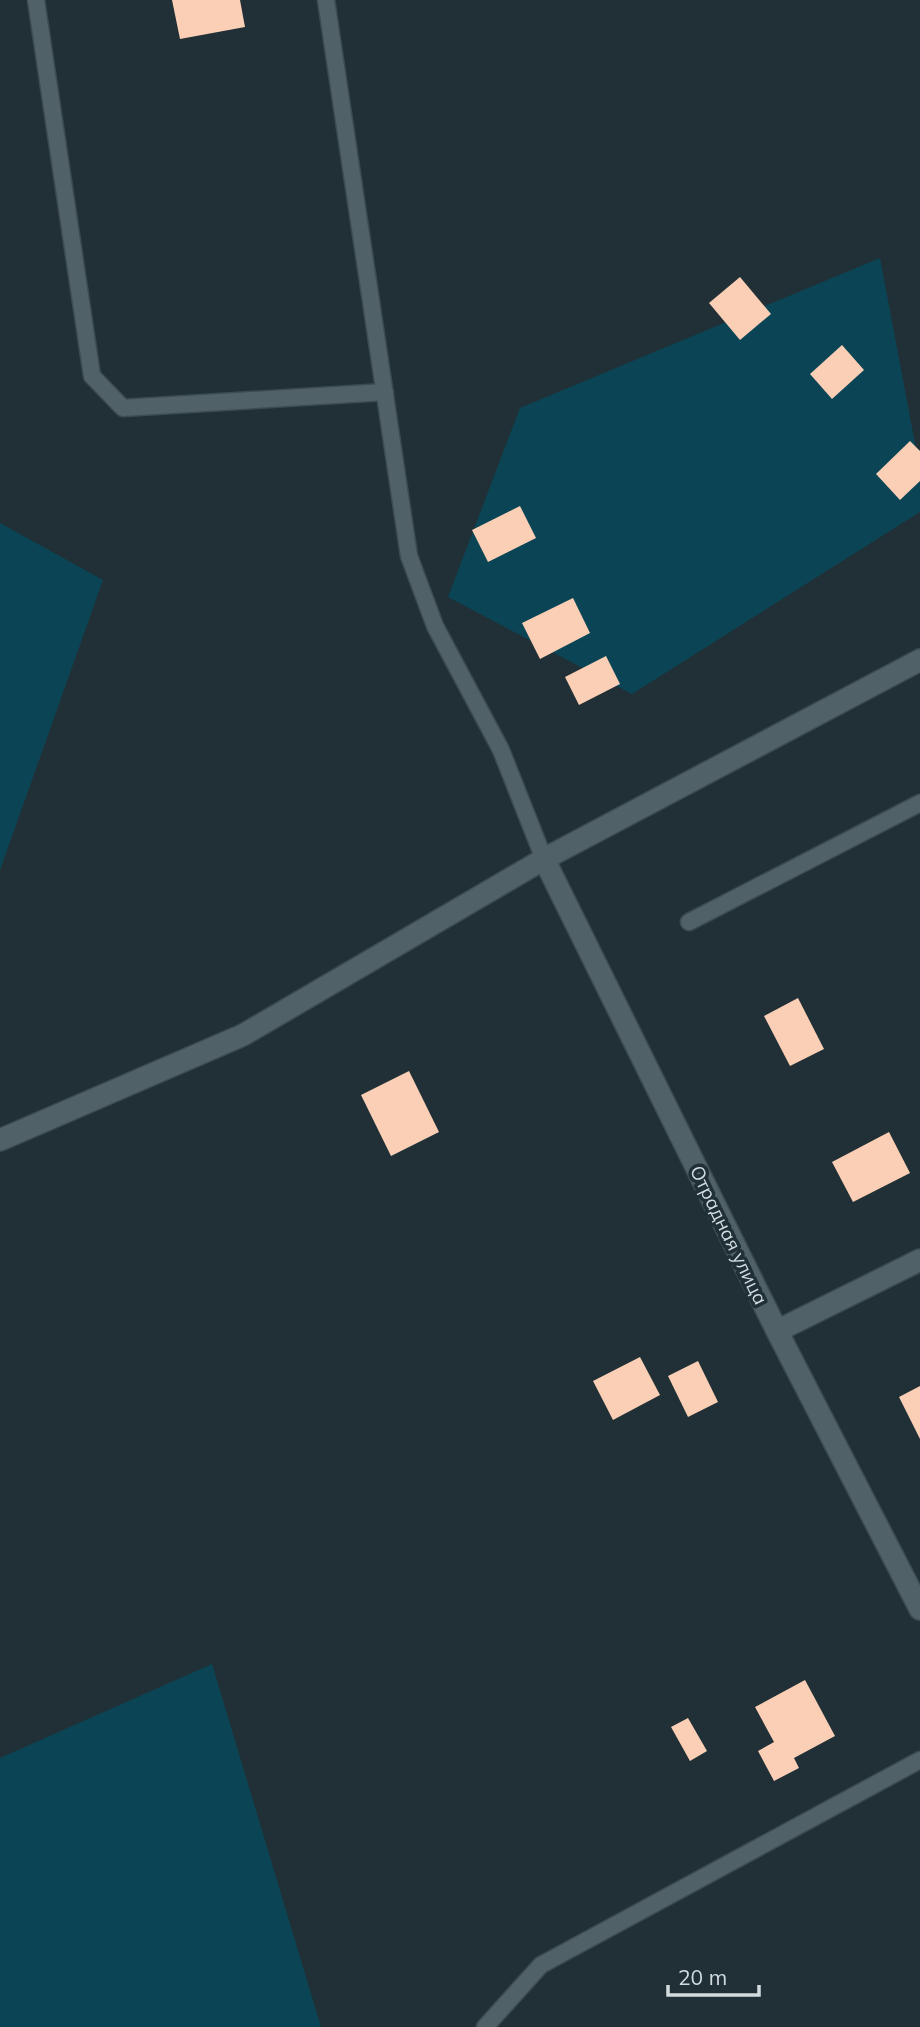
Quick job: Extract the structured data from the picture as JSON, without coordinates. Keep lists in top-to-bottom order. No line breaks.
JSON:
{"streets":{"street":["Отрадная улица"]},"scale_bar":"20 m"}
